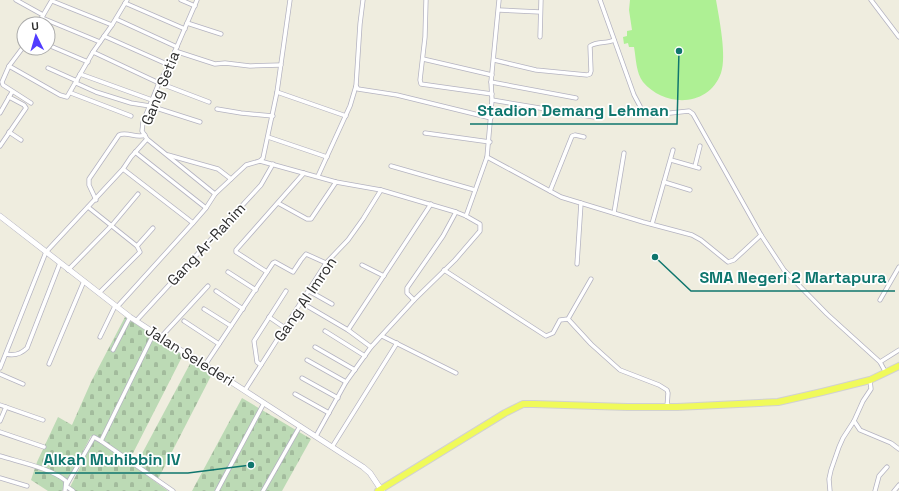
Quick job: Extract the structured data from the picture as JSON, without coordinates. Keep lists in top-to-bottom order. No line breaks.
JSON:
{"streets":{"street":["Gang Setia","Gang Ar-Rahim","Gang Al Imron","Jalan Selederi"]},"crossings":[["Gang Ar-Rahim","Jalan Selederi"],["Gang Al Imron","Jalan Selederi"]],"places":["Stadion Demang Lehman","SMA Negeri 2 Martapura","Alkah Muhibbin IV"],"north":"top"}
